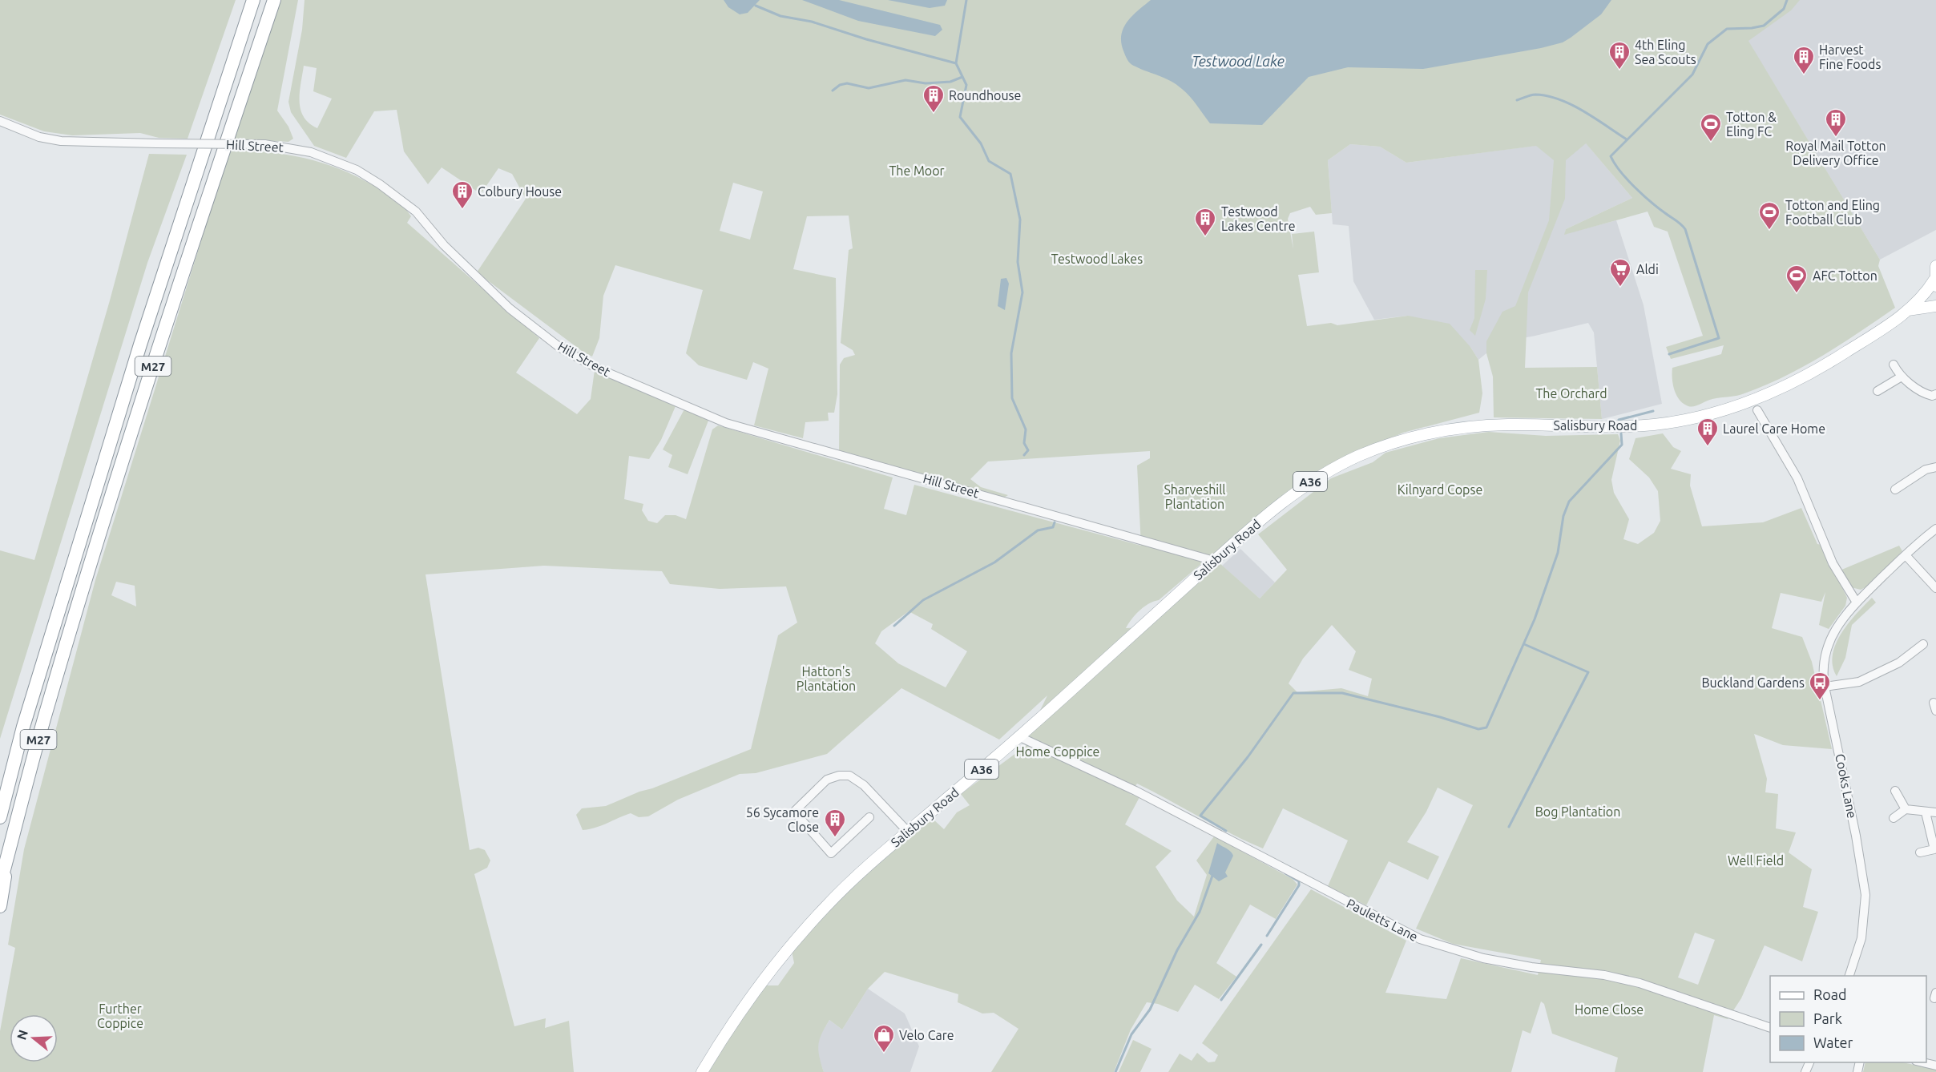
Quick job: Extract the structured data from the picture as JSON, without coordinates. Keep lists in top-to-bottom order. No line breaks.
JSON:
{"streets":{"highway":["M27"],"main road":["Salisbury Road","A36"],"street":["Hill Street","Cooks Lane","Pauletts Lane"]},"crossings":[["Hill Street","Salisbury Road"],["Salisbury Road","Pauletts Lane"]],"water":["Testwood Lake"],"parks":["The Moor","Testwood Lakes","The Orchard","Sharveshill Plantation","Kilnyard Copse","Hatton's Plantation","Home Coppice","Bog Plantation","Well Field","Further Coppice","Home Close"],"places":{"building":["4th Eling Sea Scouts","Harvest Fine Foods","Roundhouse","Royal Mail Totton Delivery Office","Colbury House","Testwood Lakes Centre","Laurel Care Home","56 Sycamore Close"],"sports":["Totton & Eling FC","Totton and Eling Football Club","AFC Totton"],"supermarket":["Aldi"],"bus stop":["Buckland Gardens"],"shop":["Velo Care"]},"legend":["Road","Park","Water"],"north":"left"}
